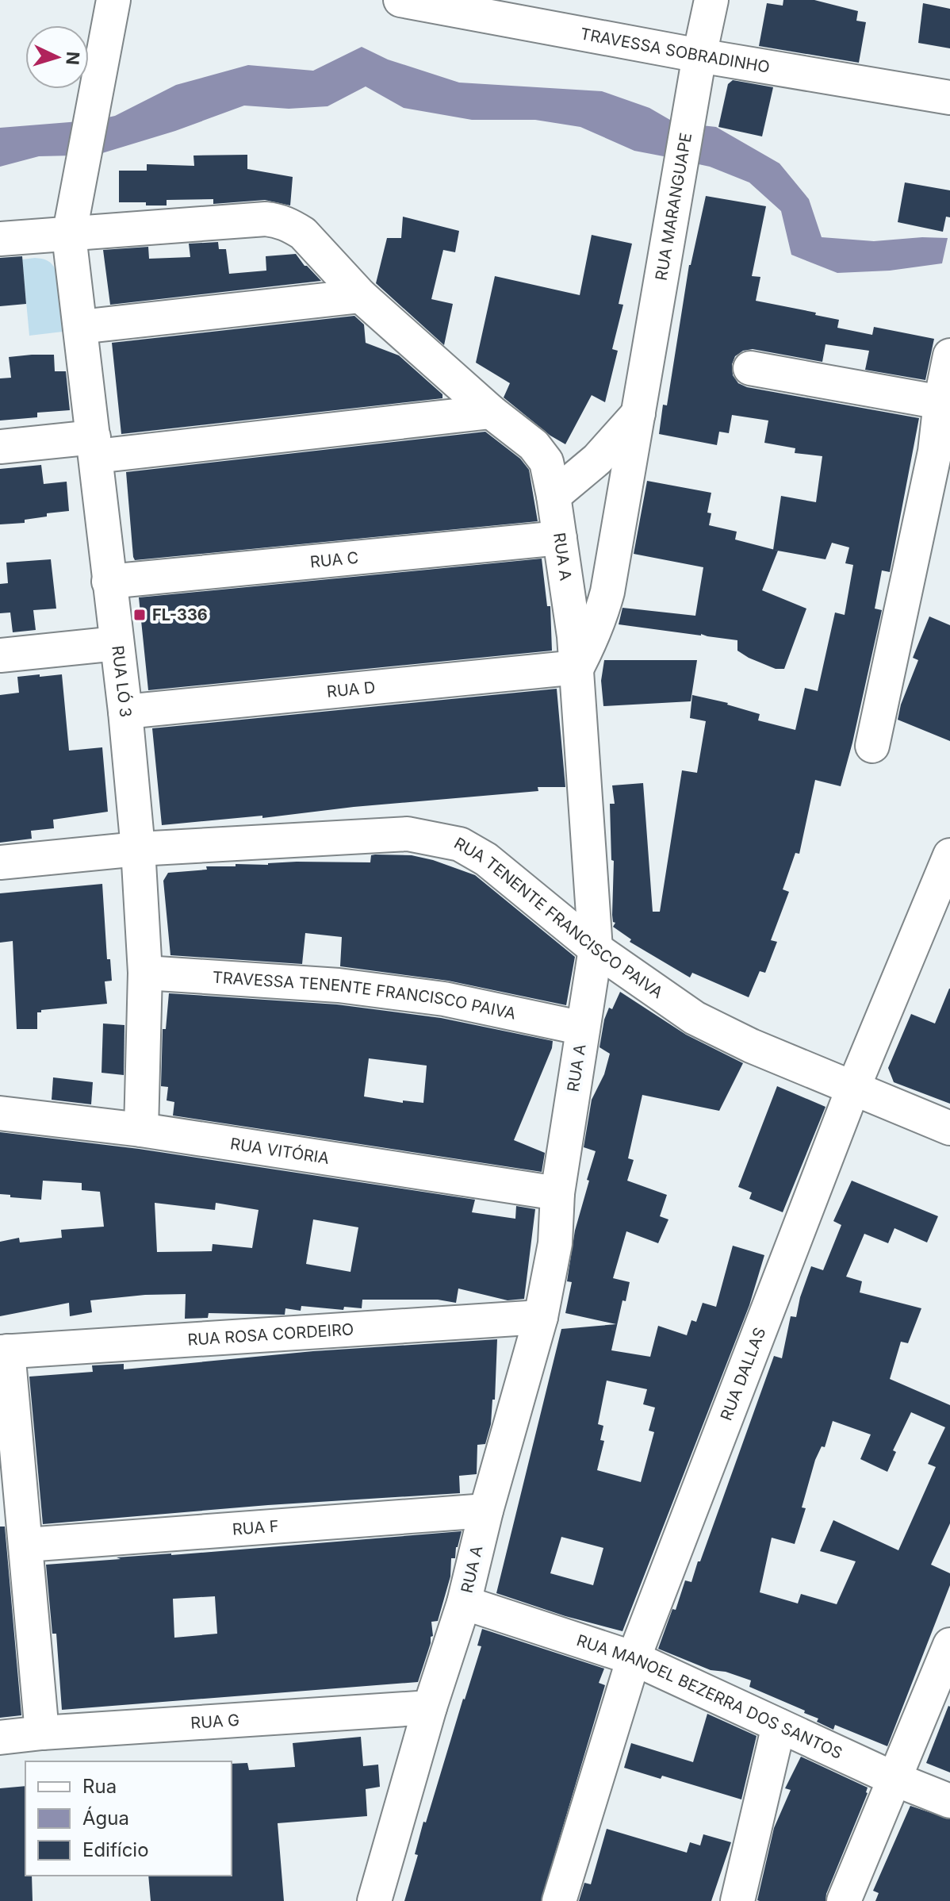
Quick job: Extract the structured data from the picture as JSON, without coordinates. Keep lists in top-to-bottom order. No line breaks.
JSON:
{"streets":{"street":["TRAVESSA SOBRADINHO","RUA MARANGUAPE","RUA A","RUA C","RUA LÓ 3","RUA D","RUA TENENTE FRANCISCO PAIVA","TRAVESSA TENENTE FRANCISCO PAIVA","RUA VITÓRIA","RUA ROSA CORDEIRO","RUA DALLAS","RUA F","RUA MANOEL BEZERRA DOS SANTOS","RUA G"]},"crossings":[["TRAVESSA SOBRADINHO","RUA MARANGUAPE"],["RUA MARANGUAPE","RUA A"],["RUA MARANGUAPE","RUA D"],["RUA A","RUA C"],["RUA A","RUA LÓ 3"],["RUA A","RUA D"],["RUA A","RUA TENENTE FRANCISCO PAIVA"],["RUA A","TRAVESSA TENENTE FRANCISCO PAIVA"],["RUA A","RUA VITÓRIA"],["RUA A","RUA ROSA CORDEIRO"],["RUA A","RUA F"],["RUA A","RUA MANOEL BEZERRA DOS SANTOS"],["RUA A","RUA G"],["RUA C","RUA LÓ 3"],["RUA LÓ 3","RUA D"],["RUA LÓ 3","RUA TENENTE FRANCISCO PAIVA"],["RUA LÓ 3","TRAVESSA TENENTE FRANCISCO PAIVA"],["RUA LÓ 3","RUA VITÓRIA"],["RUA TENENTE FRANCISCO PAIVA","RUA DALLAS"],["RUA DALLAS","RUA MANOEL BEZERRA DOS SANTOS"]],"places":{"transit":["FL-336"]},"legend":["Rua","Água","Edifício"],"north":"right"}
